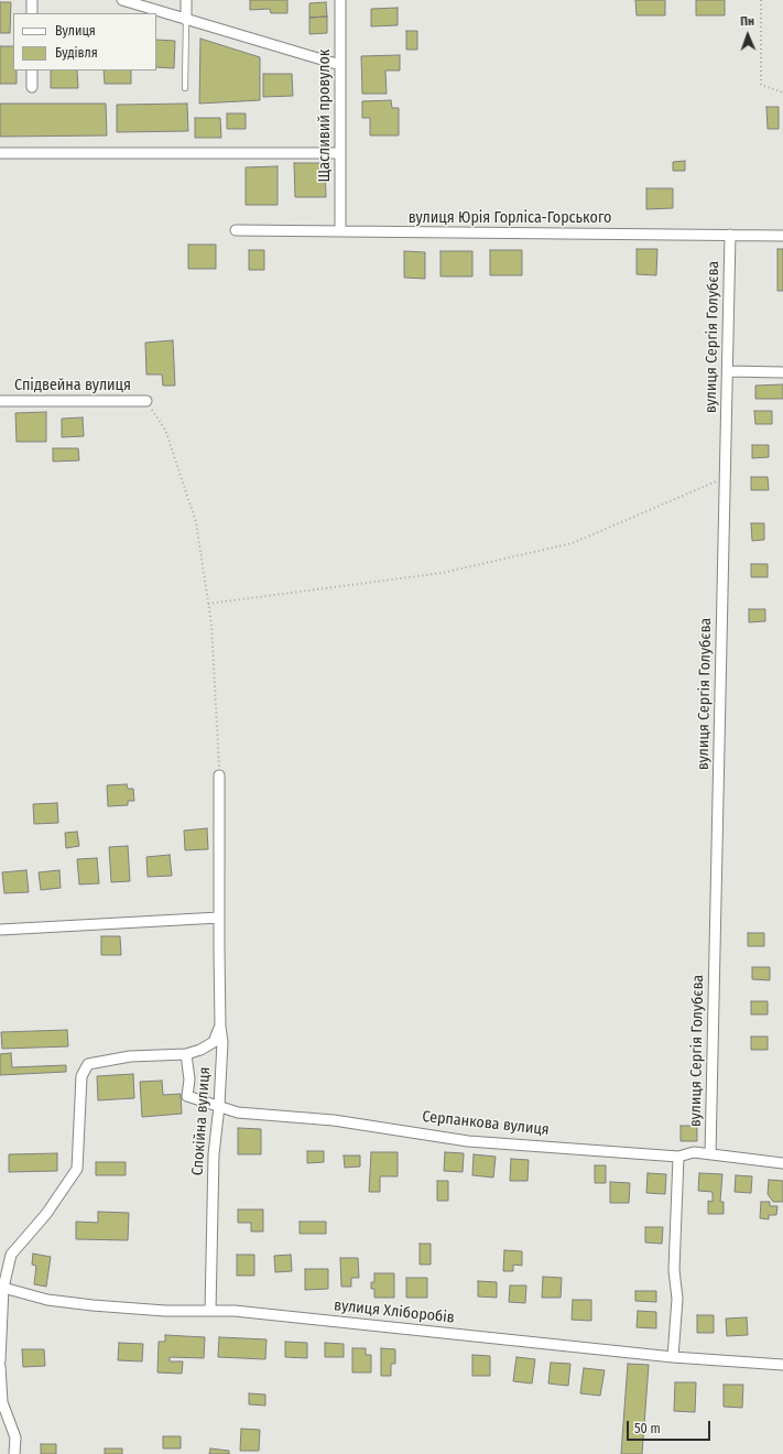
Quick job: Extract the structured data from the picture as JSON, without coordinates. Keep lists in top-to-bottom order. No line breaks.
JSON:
{"streets":{"street":["Щасливий провулок","вулиця Юрія Горліса-Горського","вулиця Сергія Голубєва","Спідвейна вулиця","Спокійна вулиця","Серпанкова вулиця","вулиця Хліборобів"]},"crossings":[["Щасливий провулок","вулиця Юрія Горліса-Горського"],["вулиця Юрія Горліса-Горського","вулиця Сергія Голубєва"],["вулиця Сергія Голубєва","Серпанкова вулиця"],["Спокійна вулиця","Серпанкова вулиця"],["Спокійна вулиця","вулиця Хліборобів"]],"legend":["Вулиця","Будівля"],"scale_bar":"50 m","north":"top"}
